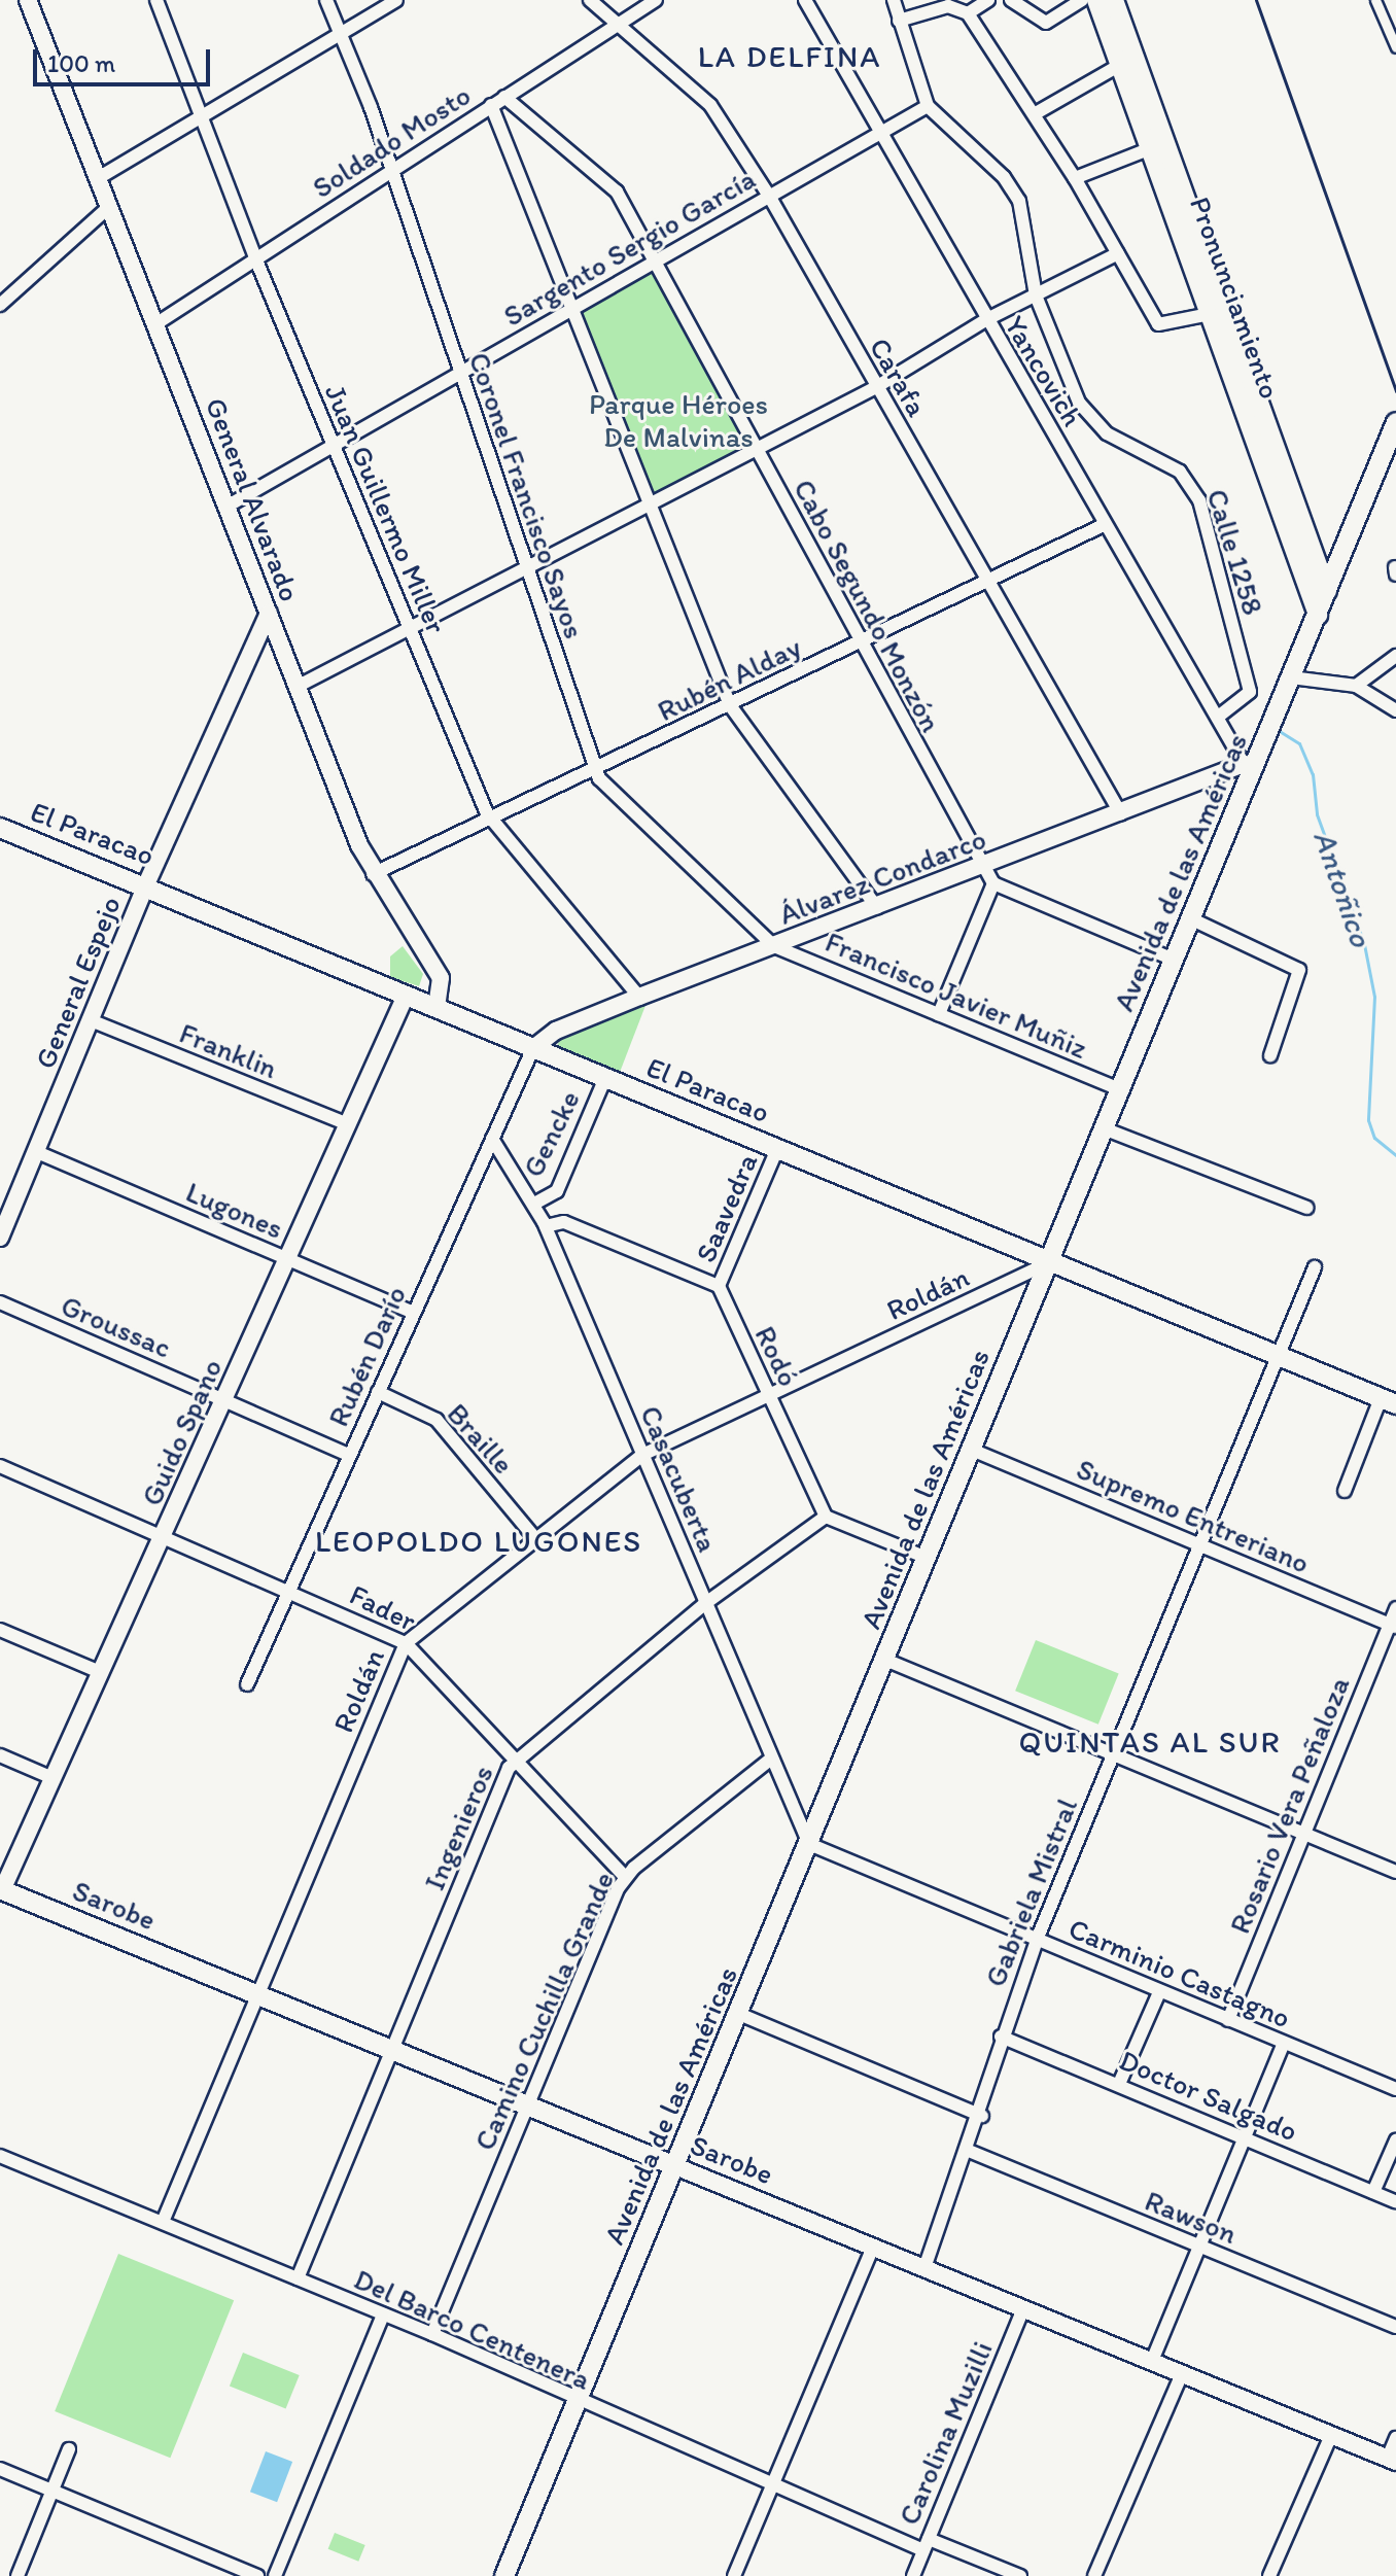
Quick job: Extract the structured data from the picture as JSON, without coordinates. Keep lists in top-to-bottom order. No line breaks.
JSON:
{"streets":{"main road":["Pronunciamiento","El Paracao","Avenida de las Américas","Sarobe"],"street":["Soldado Mosto","Sargento Sergio García","Yancovich","Carafa","Coronel Francisco Sayos","General Alvarado","Juan Guillermo Miller","Calle 1258","Cabo Segundo Monzón","Rubén Alday","Álvarez Condarco","General Espejo","Francisco Javier Muñiz","Franklin","Gencke","Saavedra","Lugones","Roldán","Groussac","Rubén Darío","Rodó","Guido Spano","Braille","Casacuberta","Supremo Entreriano","Fader","Rosario Vera Peñaloza","Ingenieros","Gabriela Mistral","Carminio Castagno","Camino Cuchilla Grande","Doctor Salgado","Rawson","Del Barco Centenera","Carolina Muzilli"]},"crossings":[["Soldado Mosto","Carafa"],["Soldado Mosto","Coronel Francisco Sayos"],["Soldado Mosto","General Alvarado"],["Soldado Mosto","Juan Guillermo Miller"],["Soldado Mosto","Cabo Segundo Monzón"],["Sargento Sergio García","Yancovich"],["Sargento Sergio García","Carafa"],["Sargento Sergio García","Coronel Francisco Sayos"],["Sargento Sergio García","General Alvarado"],["Sargento Sergio García","Juan Guillermo Miller"],["Sargento Sergio García","Calle 1258"],["Sargento Sergio García","Cabo Segundo Monzón"],["Pronunciamiento","Avenida de las Américas"],["Yancovich","Calle 1258"],["Yancovich","Rubén Alday"],["Yancovich","Avenida de las Américas"],["Yancovich","Álvarez Condarco"],["Carafa","Rubén Alday"],["Carafa","Álvarez Condarco"],["Coronel Francisco Sayos","Rubén Alday"],["Coronel Francisco Sayos","Álvarez Condarco"],["Coronel Francisco Sayos","Francisco Javier Muñiz"],["General Alvarado","Rubén Alday"],["General Alvarado","El Paracao"],["General Alvarado","General Espejo"],["Juan Guillermo Miller","Rubén Alday"],["Juan Guillermo Miller","Álvarez Condarco"],["Cabo Segundo Monzón","Rubén Alday"],["Cabo Segundo Monzón","Álvarez Condarco"],["El Paracao","Avenida de las Américas"],["El Paracao","Álvarez Condarco"],["El Paracao","General Espejo"],["El Paracao","Gencke"],["El Paracao","Saavedra"],["El Paracao","Roldán"],["El Paracao","Rubén Darío"],["El Paracao","Guido Spano"],["El Paracao","Gabriela Mistral"],["Avenida de las Américas","Álvarez Condarco"],["Avenida de las Américas","Francisco Javier Muñiz"],["Avenida de las Américas","Roldán"],["Avenida de las Américas","Casacuberta"],["Avenida de las Américas","Supremo Entreriano"],["Avenida de las Américas","Sarobe"],["Avenida de las Américas","Carminio Castagno"],["Avenida de las Américas","Del Barco Centenera"],["Álvarez Condarco","Francisco Javier Muñiz"],["Álvarez Condarco","Rubén Darío"],["General Espejo","Franklin"],["General Espejo","Lugones"],["Franklin","Guido Spano"],["Gencke","Casacuberta"],["Saavedra","Rodó"],["Lugones","Rubén Darío"],["Lugones","Guido Spano"],["Roldán","Rodó"],["Roldán","Braille"],["Roldán","Casacuberta"],["Roldán","Fader"],["Roldán","Sarobe"],["Roldán","Del Barco Centenera"],["Groussac","Rubén Darío"],["Groussac","Guido Spano"],["Rubén Darío","Braille"],["Rubén Darío","Casacuberta"],["Rubén Darío","Fader"],["Rodó","Ingenieros"],["Guido Spano","Fader"],["Guido Spano","Sarobe"],["Casacuberta","Ingenieros"],["Casacuberta","Carminio Castagno"],["Casacuberta","Camino Cuchilla Grande"],["Supremo Entreriano","Rosario Vera Peñaloza"],["Supremo Entreriano","Gabriela Mistral"],["Fader","Ingenieros"],["Fader","Camino Cuchilla Grande"],["Rosario Vera Peñaloza","Carminio Castagno"],["Ingenieros","Sarobe"],["Ingenieros","Del Barco Centenera"],["Gabriela Mistral","Sarobe"],["Gabriela Mistral","Carminio Castagno"],["Gabriela Mistral","Doctor Salgado"],["Gabriela Mistral","Rawson"],["Sarobe","Camino Cuchilla Grande"],["Sarobe","Carolina Muzilli"],["Camino Cuchilla Grande","Del Barco Centenera"],["Del Barco Centenera","Carolina Muzilli"]],"districts":["LA DELFINA","LEOPOLDO LUGONES","QUINTAS AL SUR"],"water":["Antoñico"],"parks":["Parque Héroes De Malvinas"],"scale_bar":"100 m"}
